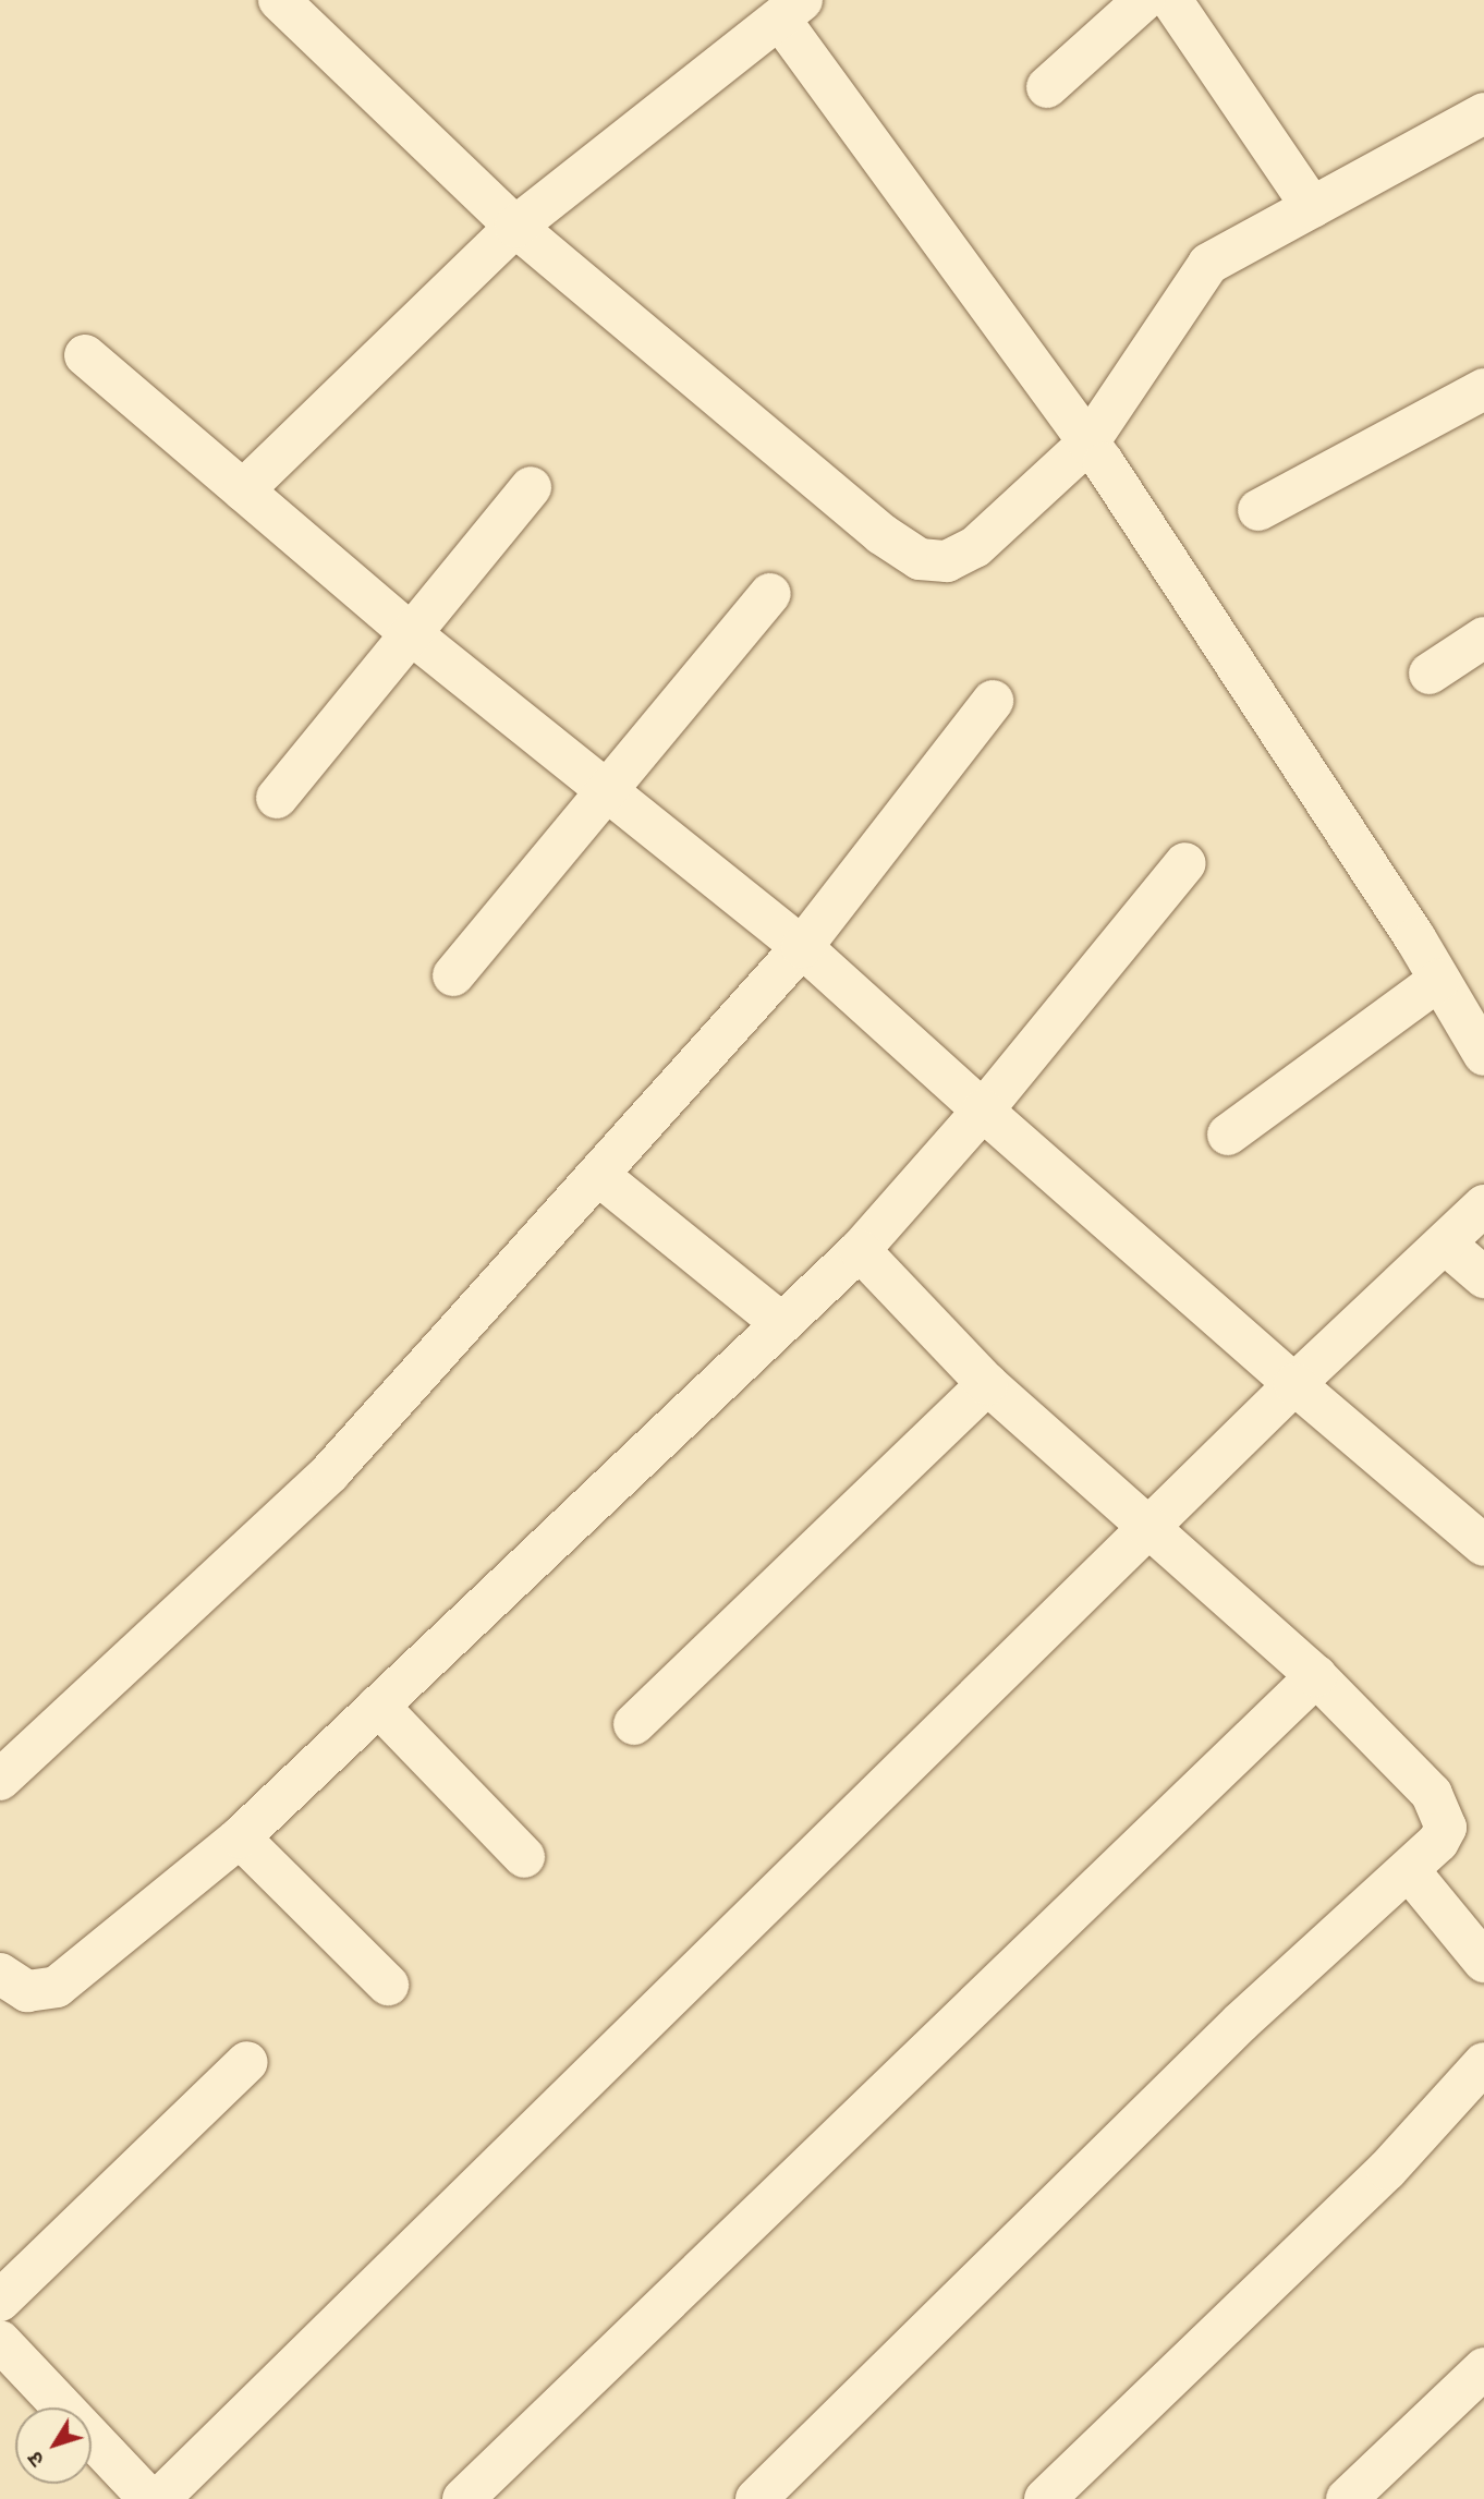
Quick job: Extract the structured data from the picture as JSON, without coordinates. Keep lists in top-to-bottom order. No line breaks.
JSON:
{"north":"bottom left"}
